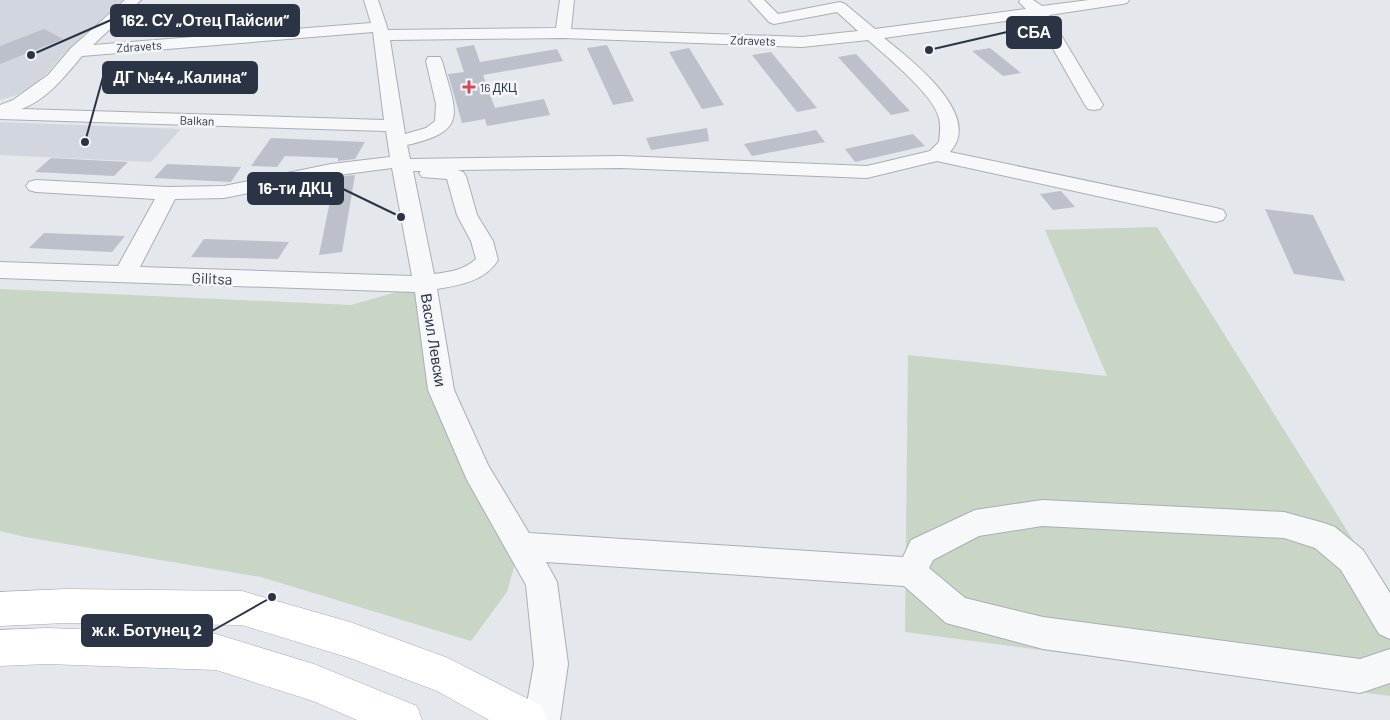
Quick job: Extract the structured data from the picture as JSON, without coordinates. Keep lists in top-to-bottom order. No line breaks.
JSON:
{"streets":{"street":["Zdravets","Balkan","Gilitsa","Васил Левски"]},"crossings":[["Zdravets","Васил Левски"],["Balkan","Gilitsa"],["Balkan","Васил Левски"],["Gilitsa","Васил Левски"]],"places":{"other":["СБА","162. СУ „Отец Пайсии“","ДГ №44 „Калина“","16-ти ДКЦ","ж.к. Ботунец 2"],"health":["16 ДКЦ"]}}
